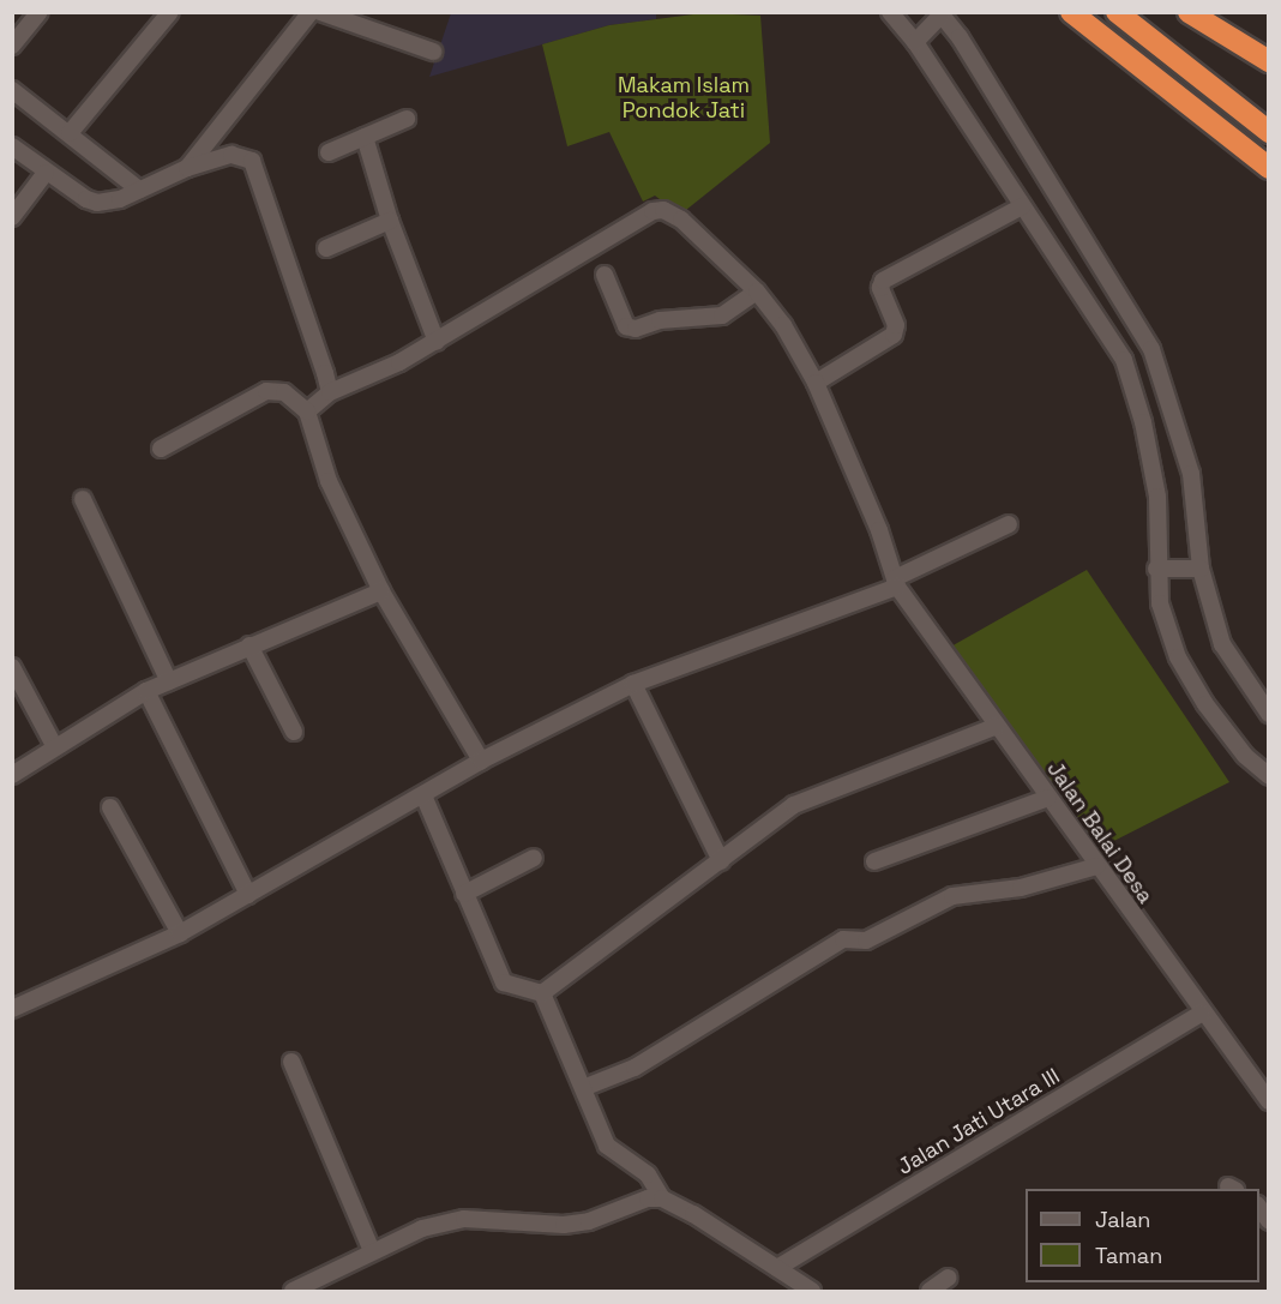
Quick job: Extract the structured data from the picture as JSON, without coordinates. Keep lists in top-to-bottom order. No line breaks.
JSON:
{"streets":{"street":["Jalan Balai Desa","Jalan Jati Utara III"]},"crossings":[["Jalan Balai Desa","Jalan Jati Utara III"]],"parks":["Makam Islam Pondok Jati"],"legend":["Jalan","Taman"]}
